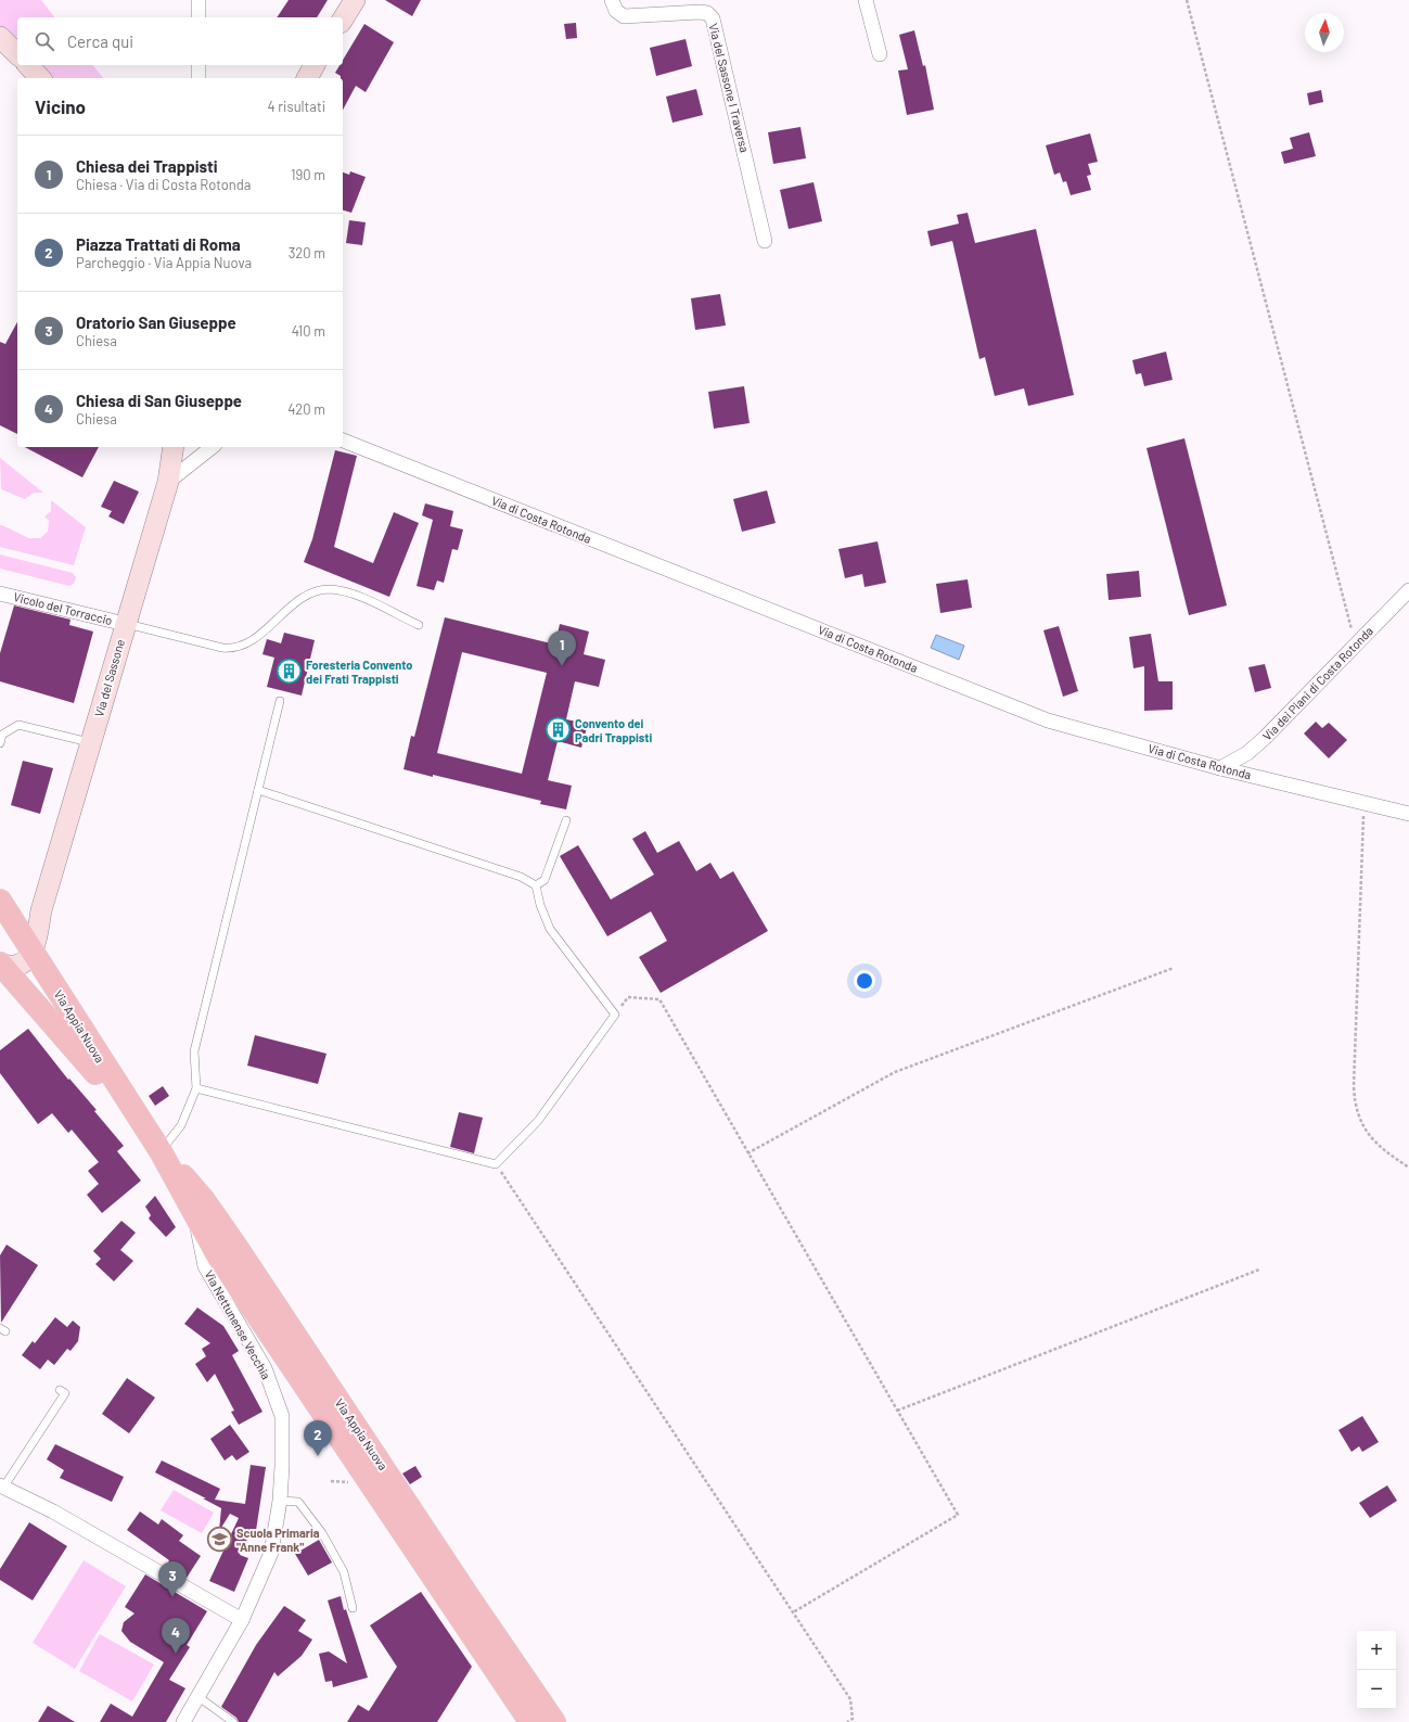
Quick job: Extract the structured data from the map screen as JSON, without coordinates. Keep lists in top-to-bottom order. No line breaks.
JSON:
{"streets":{"main road":["Via del Sassone","Via Appia Nuova"],"street":["Via del Sassone I Traversa","Via di Costa Rotonda","Vicolo del Torraccio","Via dei Piani di Costa Rotonda","Via Nettunense Vecchia"]},"crossings":[["Via di Costa Rotonda","Via dei Piani di Costa Rotonda"],["Vicolo del Torraccio","Via del Sassone"],["Via del Sassone","Via Appia Nuova"],["Via Appia Nuova","Via Nettunense Vecchia"]],"places":{"building":["Foresteria Convento dei Frati Trappisti","Convento dei Padri Trappisti"],"school or university":["Scuola Primaria \"Anne Frank\""]},"north":"top","page":{"search":"Cerca qui","heading":["Vicino","4 risultati"],"list":[{"mark":"1","name":"Chiesa dei Trappisti","note":"Chiesa · Via di Costa Rotonda","value":"190 m"},{"mark":"2","name":"Piazza Trattati di Roma","note":"Parcheggio · Via Appia Nuova","value":"320 m"},{"mark":"3","name":"Oratorio San Giuseppe","note":"Chiesa","value":"410 m"},{"mark":"4","name":"Chiesa di San Giuseppe","note":"Chiesa","value":"420 m"}],"pins":["1","2","3","4"],"map_buttons":["+","−"]}}
